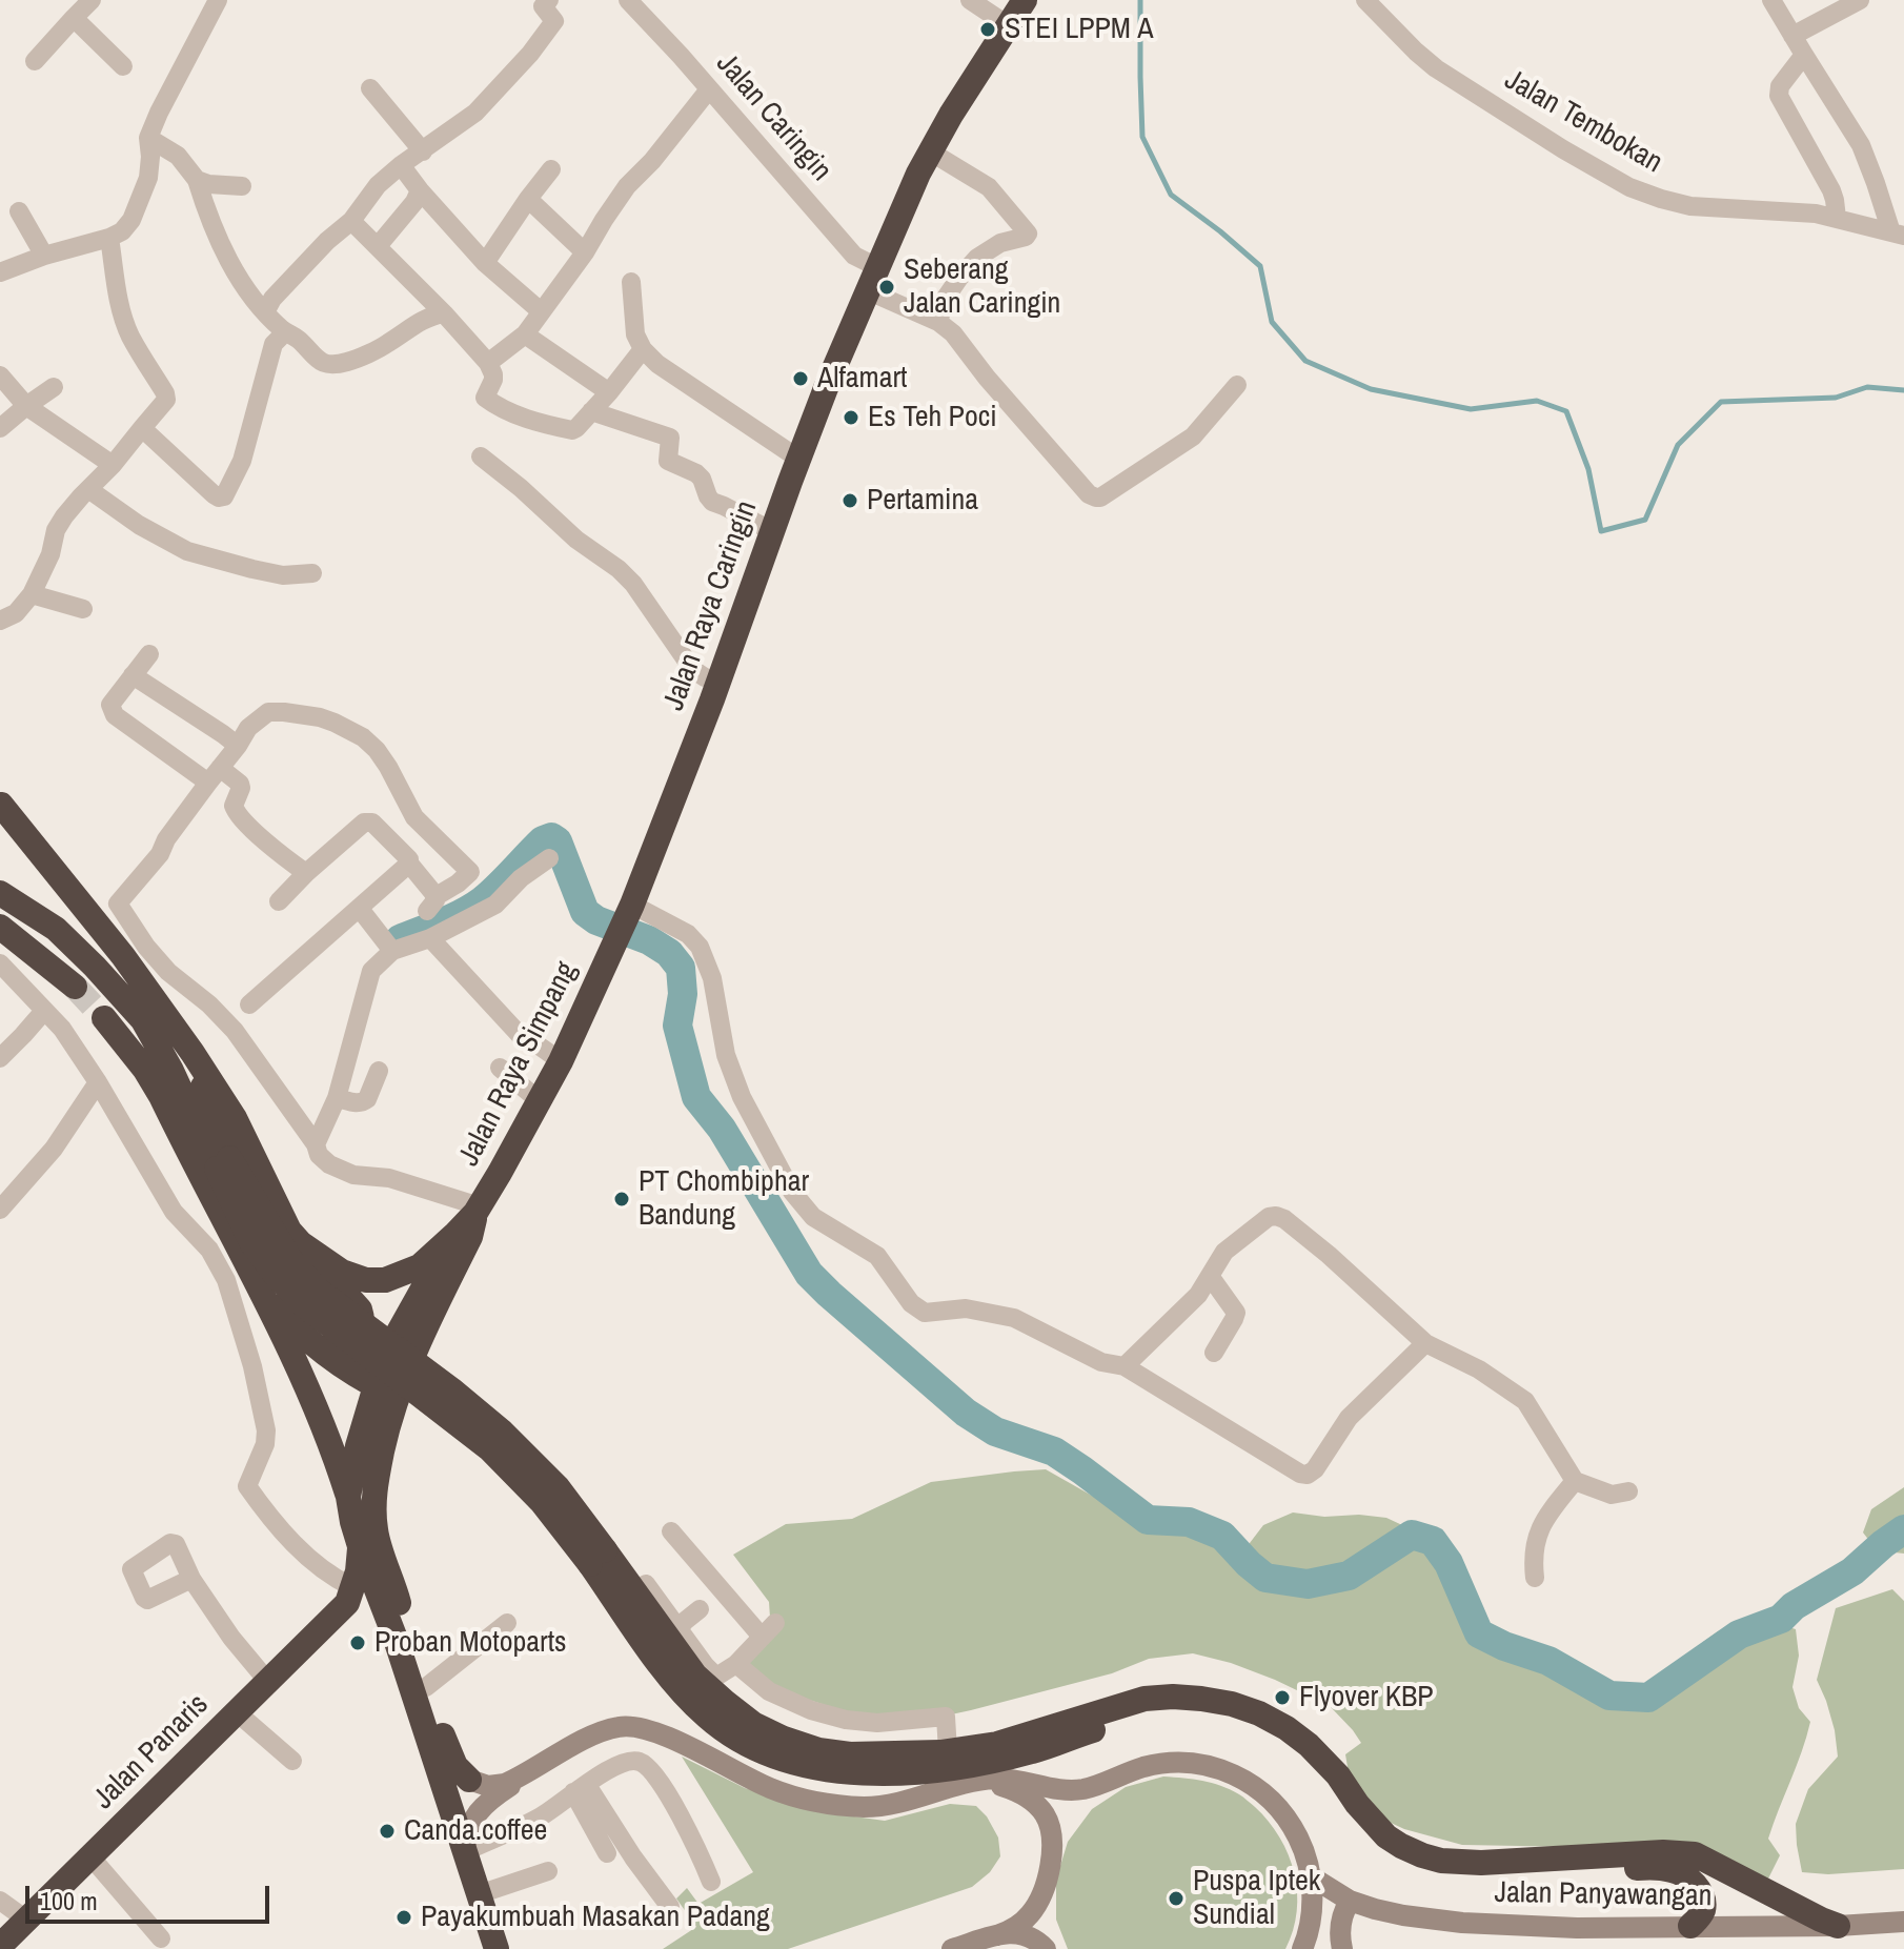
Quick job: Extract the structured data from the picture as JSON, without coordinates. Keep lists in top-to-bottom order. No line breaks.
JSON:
{"streets":{"highway":["Jalan Raya Caringin","Jalan Raya Simpang","Jalan Panaris"],"main road":["Jalan Panyawangan"],"street":["Jalan Caringin","Jalan Tembokan"]},"crossings":[["Jalan Caringin","Jalan Raya Caringin"],["Jalan Raya Caringin","Jalan Raya Simpang"]],"places":["STEI LPPM A","Seberang Jalan Caringin","Alfamart","Es Teh Poci","Pertamina","PT Chombiphar Bandung","Proban Motoparts","Flyover KBP","Canda.coffee","Puspa Iptek Sundial","Payakumbuah Masakan Padang"],"scale_bar":"100 m"}
